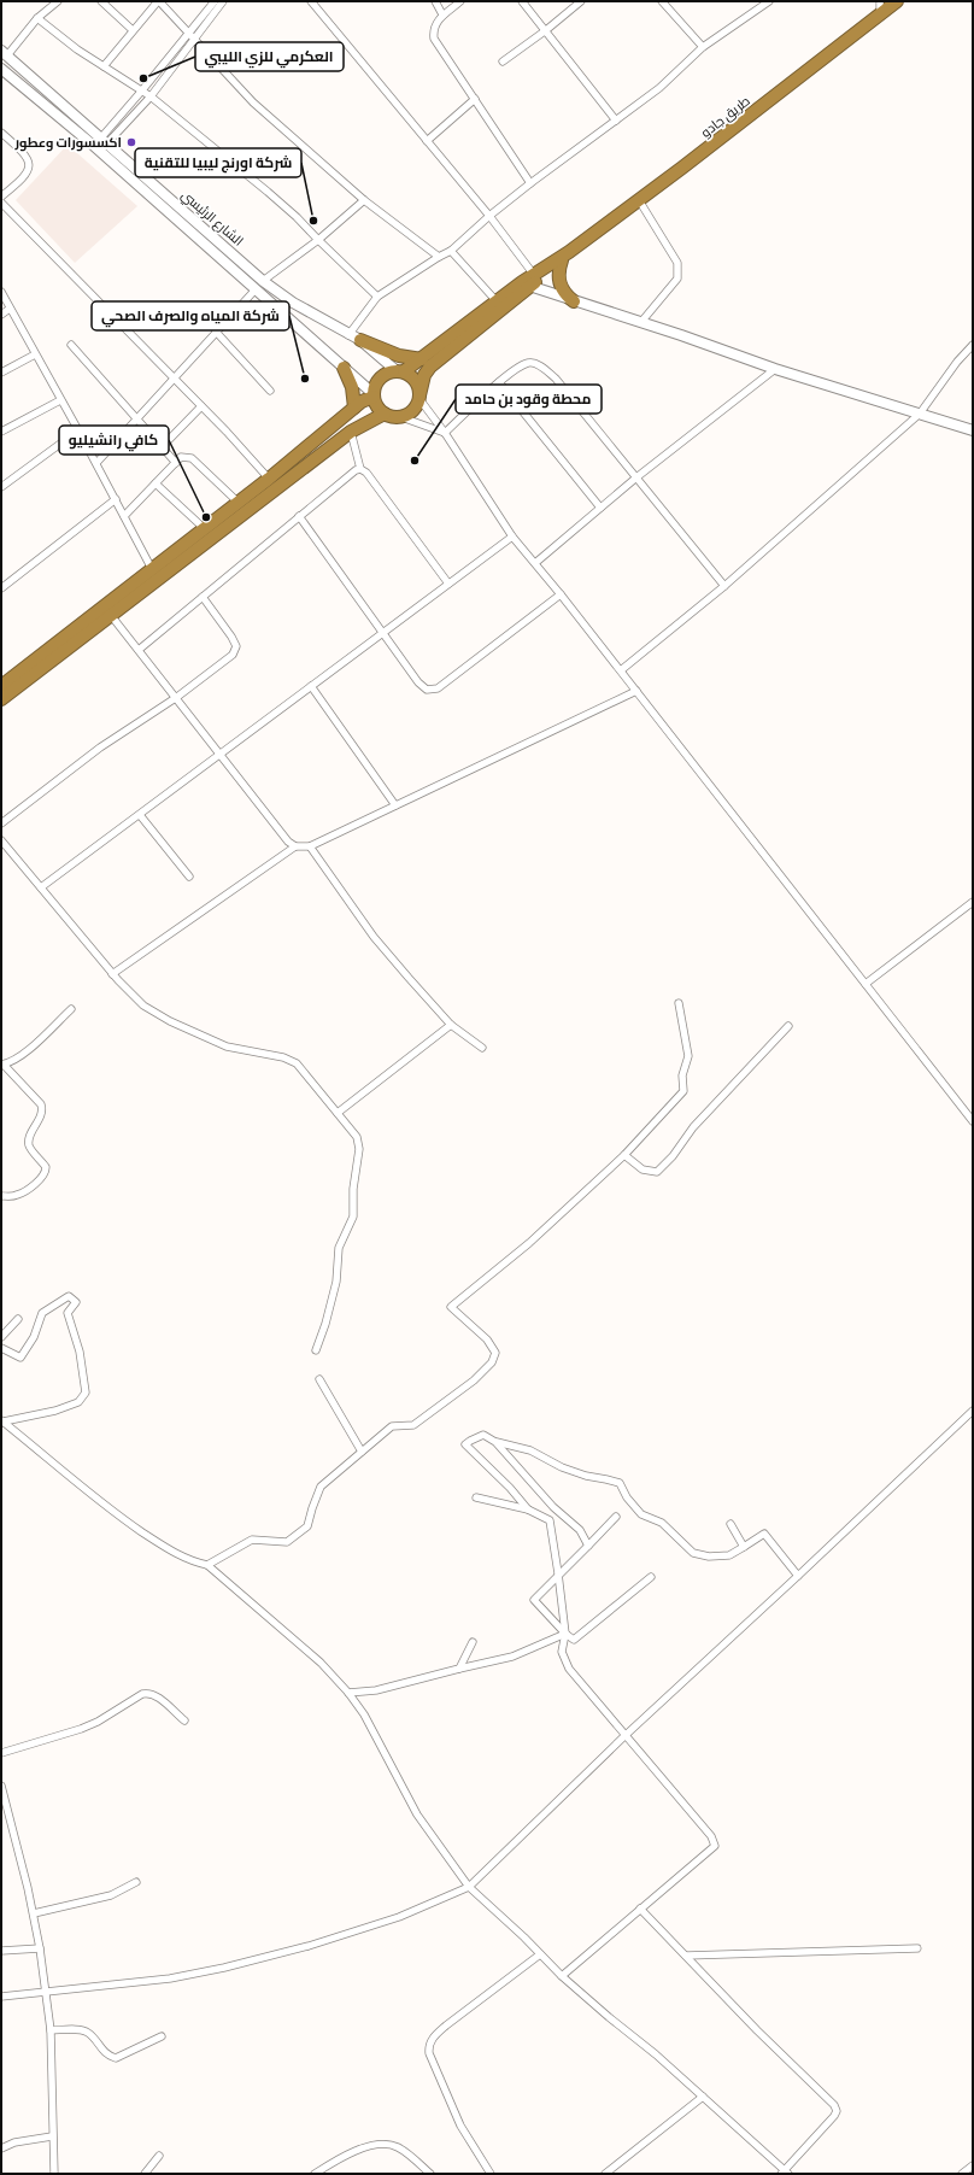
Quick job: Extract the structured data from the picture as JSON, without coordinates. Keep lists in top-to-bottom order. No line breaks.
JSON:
{"streets":{"highway":["طريق جادو"],"street":["الشارع الرئيسي"]},"crossings":[["طريق جادو","الشارع الرئيسي"]],"places":["العكرمي للزي الليبي","اكسسورات وعطور","شركة اورنج ليبيا للتقنية","شركة المياه والصرف الصحي","محطة وقود بن حامد","كافي رانشيليو"]}
